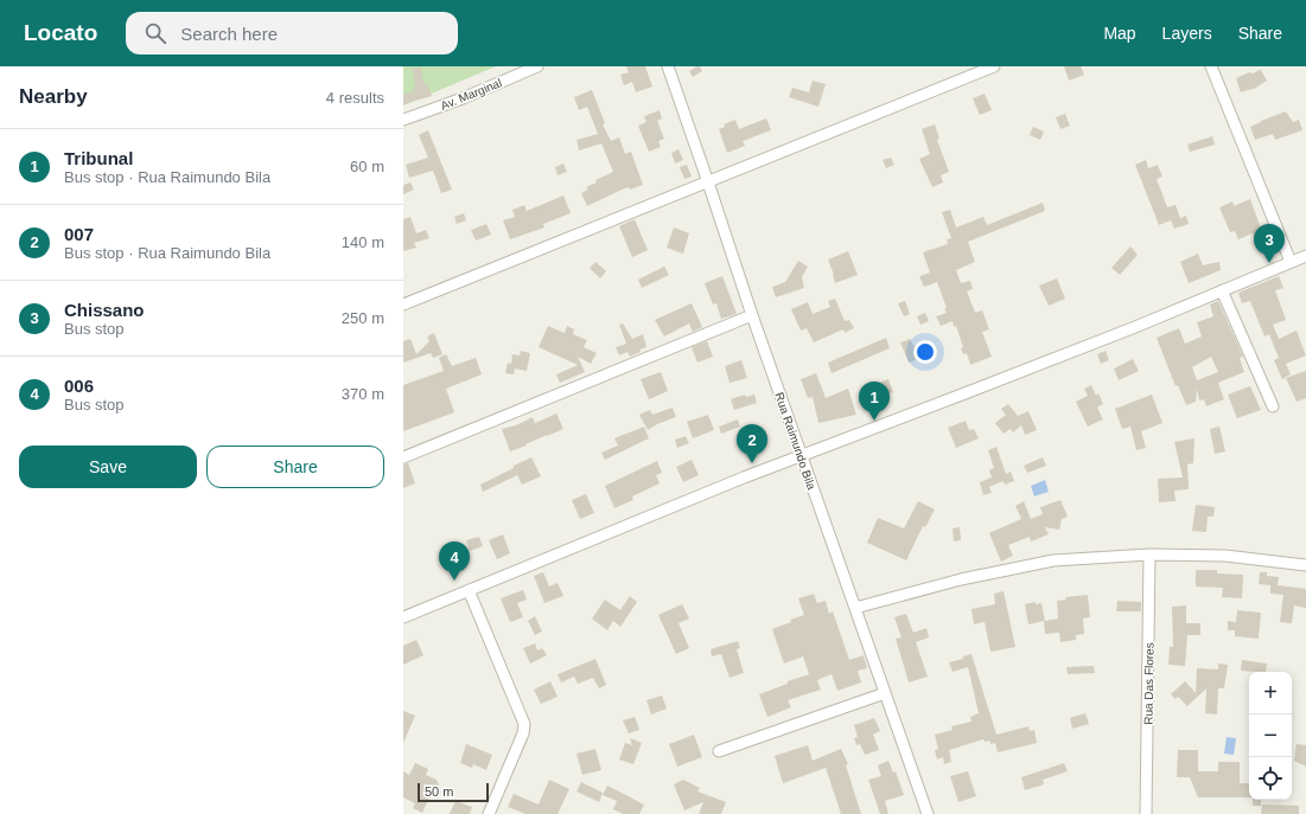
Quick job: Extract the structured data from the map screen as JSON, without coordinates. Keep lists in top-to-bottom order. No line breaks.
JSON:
{"streets":{"street":["Av. Marginal","Rua Raimundo Bila","Rua Das Flores"]},"scale_bar":"50 m","page":{"header":"Locato","search":"Search here","nav":["Map","Layers","Share"],"heading":["Nearby","4 results"],"list":[{"mark":"1","name":"Tribunal","note":"Bus stop · Rua Raimundo Bila","value":"60 m"},{"mark":"2","name":"007","note":"Bus stop · Rua Raimundo Bila","value":"140 m"},{"mark":"3","name":"Chissano","note":"Bus stop","value":"250 m"},{"mark":"4","name":"006","note":"Bus stop","value":"370 m"}],"pins":["3","1","2","4"],"buttons":["Save","Share"],"map_buttons":["+","−"],"scale":"50 m"}}
